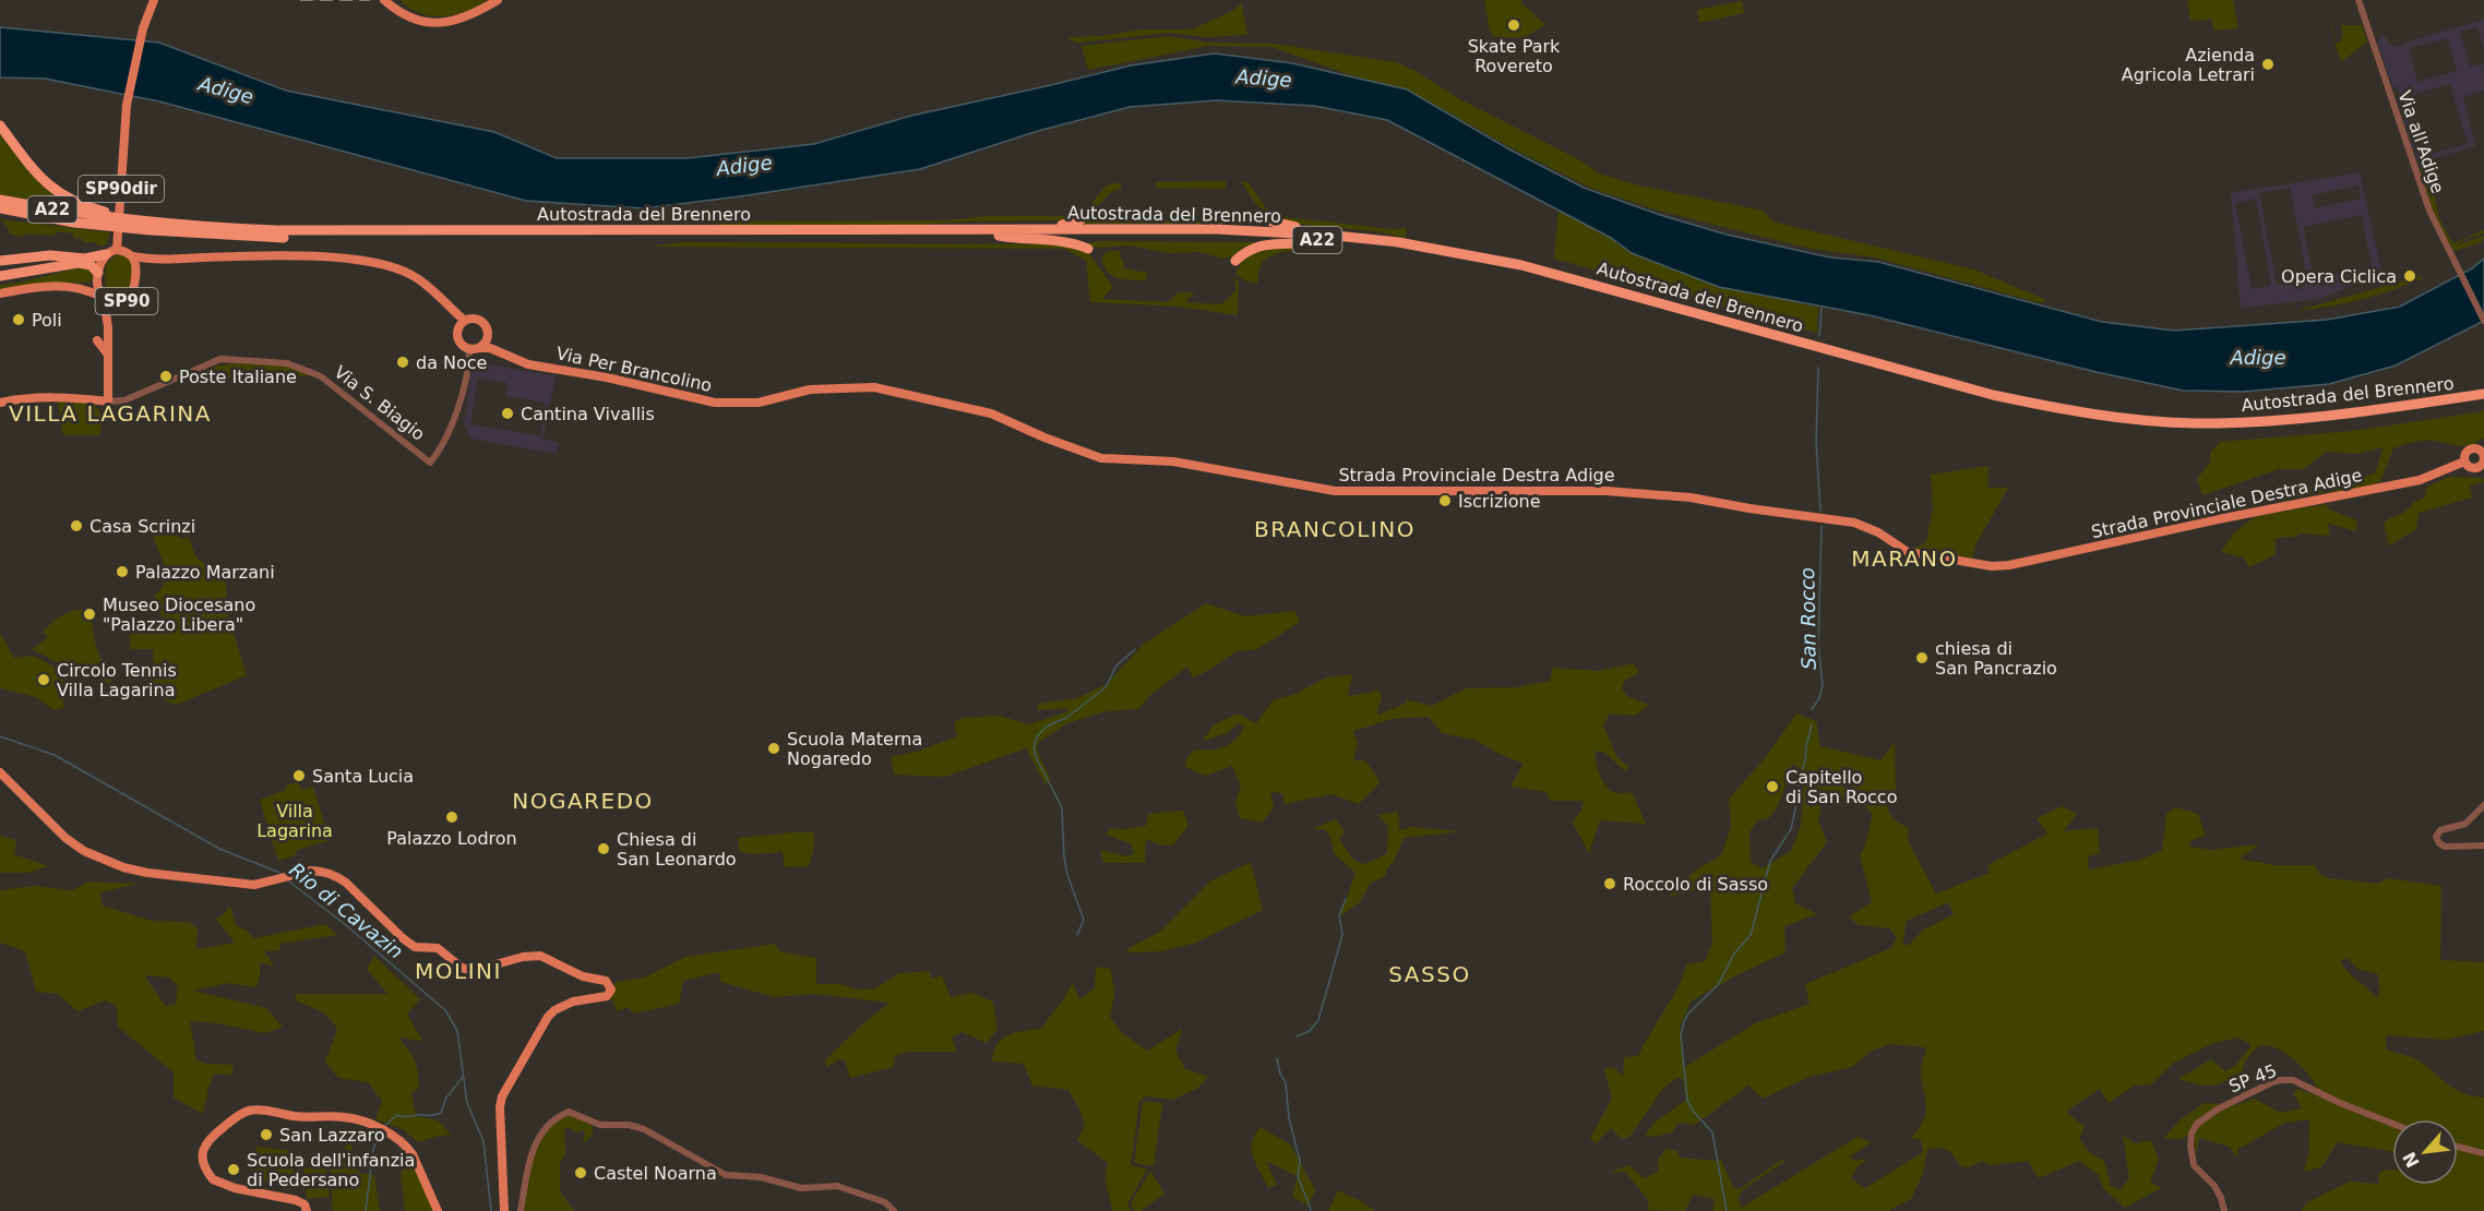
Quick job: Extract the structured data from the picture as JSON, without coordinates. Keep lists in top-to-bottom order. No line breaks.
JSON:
{"streets":{"highway":["A22","Autostrada del Brennero"],"main road":["SP90dir","SP90","Via Per Brancolino","Strada Provinciale Destra Adige"],"street":["Via all'Adige","Via S. Biagio","SP 45"]},"crossings":[["SP90dir","SP90"],["SP90","Via Per Brancolino"],["SP90","Via S. Biagio"],["Via Per Brancolino","Via S. Biagio"],["Via Per Brancolino","Strada Provinciale Destra Adige"]],"districts":["VILLA LAGARINA","BRANCOLINO","MARANO","NOGAREDO","MOLINI","SASSO"],"water":["Adige","San Rocco","Rio di Cavazin"],"parks":["Villa Lagarina"],"places":["Skate Park Rovereto","Azienda Agricola Letrari","Opera Ciclica","Poli","da Noce","Poste Italiane","Cantina Vivallis","Iscrizione","Casa Scrinzi","Palazzo Marzani","Museo Diocesano \"Palazzo Libera\"","chiesa di San Pancrazio","Circolo Tennis Villa Lagarina","Scuola Materna Nogaredo","Santa Lucia","Capitello di San Rocco","Palazzo Lodron","Chiesa di San Leonardo","Roccolo di Sasso","San Lazzaro","Scuola dell'infanzia di Pedersano","Castel Noarna"],"north":"bottom left"}
